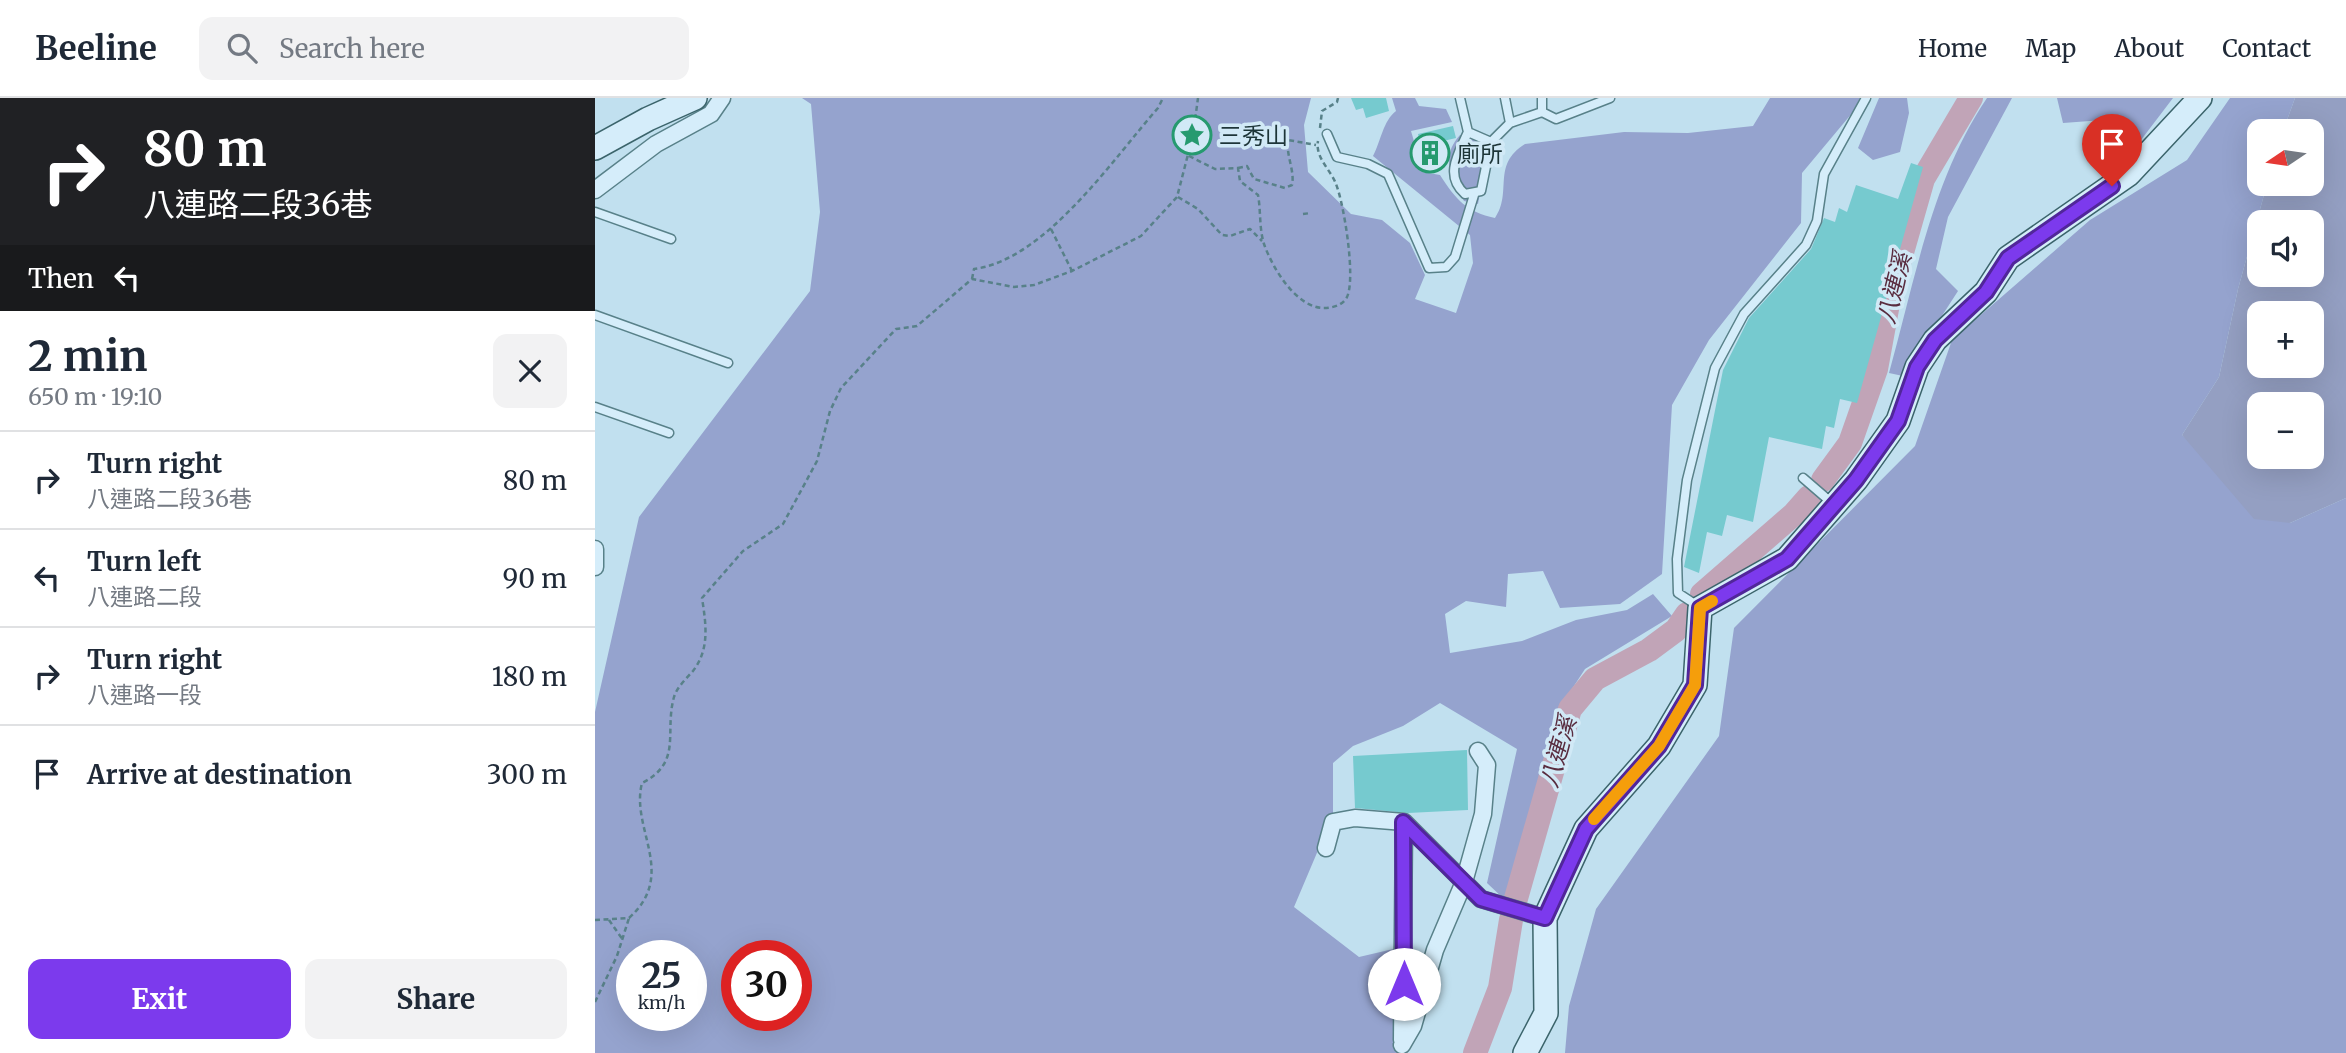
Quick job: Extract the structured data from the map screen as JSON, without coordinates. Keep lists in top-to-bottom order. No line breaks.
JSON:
{"water":["八連溪"],"places":{"place":["三秀山"],"building":["廁所"]},"north":"left","page":{"header":"Beeline","search":"Search here","nav":["Home","Map","About","Contact"],"turn":["80 m","八連路二段36巷"],"map_buttons":["+","−"],"then":"Then","heading":["2 min","650 m · 19:10"],"list":[{"name":"Turn right","note":"八連路二段36巷","value":"80 m"},{"name":"Turn left","note":"八連路二段","value":"90 m"},{"name":"Turn right","note":"八連路一段","value":"180 m"},{"name":"Arrive at destination","value":"300 m"}],"speed":"25 km/h","limit":"30","buttons":["Exit","Share"]}}
